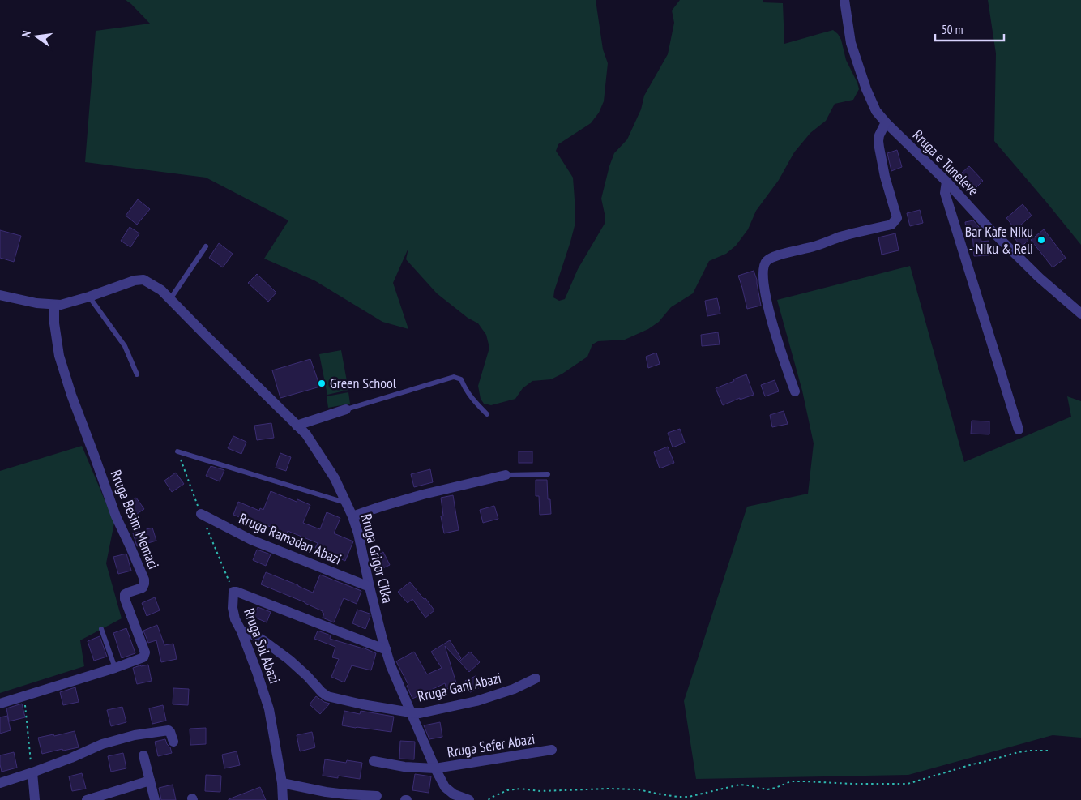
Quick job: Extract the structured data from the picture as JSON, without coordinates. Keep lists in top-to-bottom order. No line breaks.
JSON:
{"streets":{"street":["Rruga e Tuneleve","Rruga Besim Memaci","Rruga Ramadan Abazi","Rruga Grigor Cilka","Rruga Sul Abazi","Rruga Gani Abazi","Rruga Sefer Abazi"]},"crossings":[["Rruga Ramadan Abazi","Rruga Grigor Cilka"],["Rruga Grigor Cilka","Rruga Sul Abazi"],["Rruga Grigor Cilka","Rruga Gani Abazi"],["Rruga Grigor Cilka","Rruga Sefer Abazi"],["Rruga Sul Abazi","Rruga Gani Abazi"]],"places":["Bar Kafe Niku - Niku & Reli","Green School"],"scale_bar":"50 m","north":"left"}
